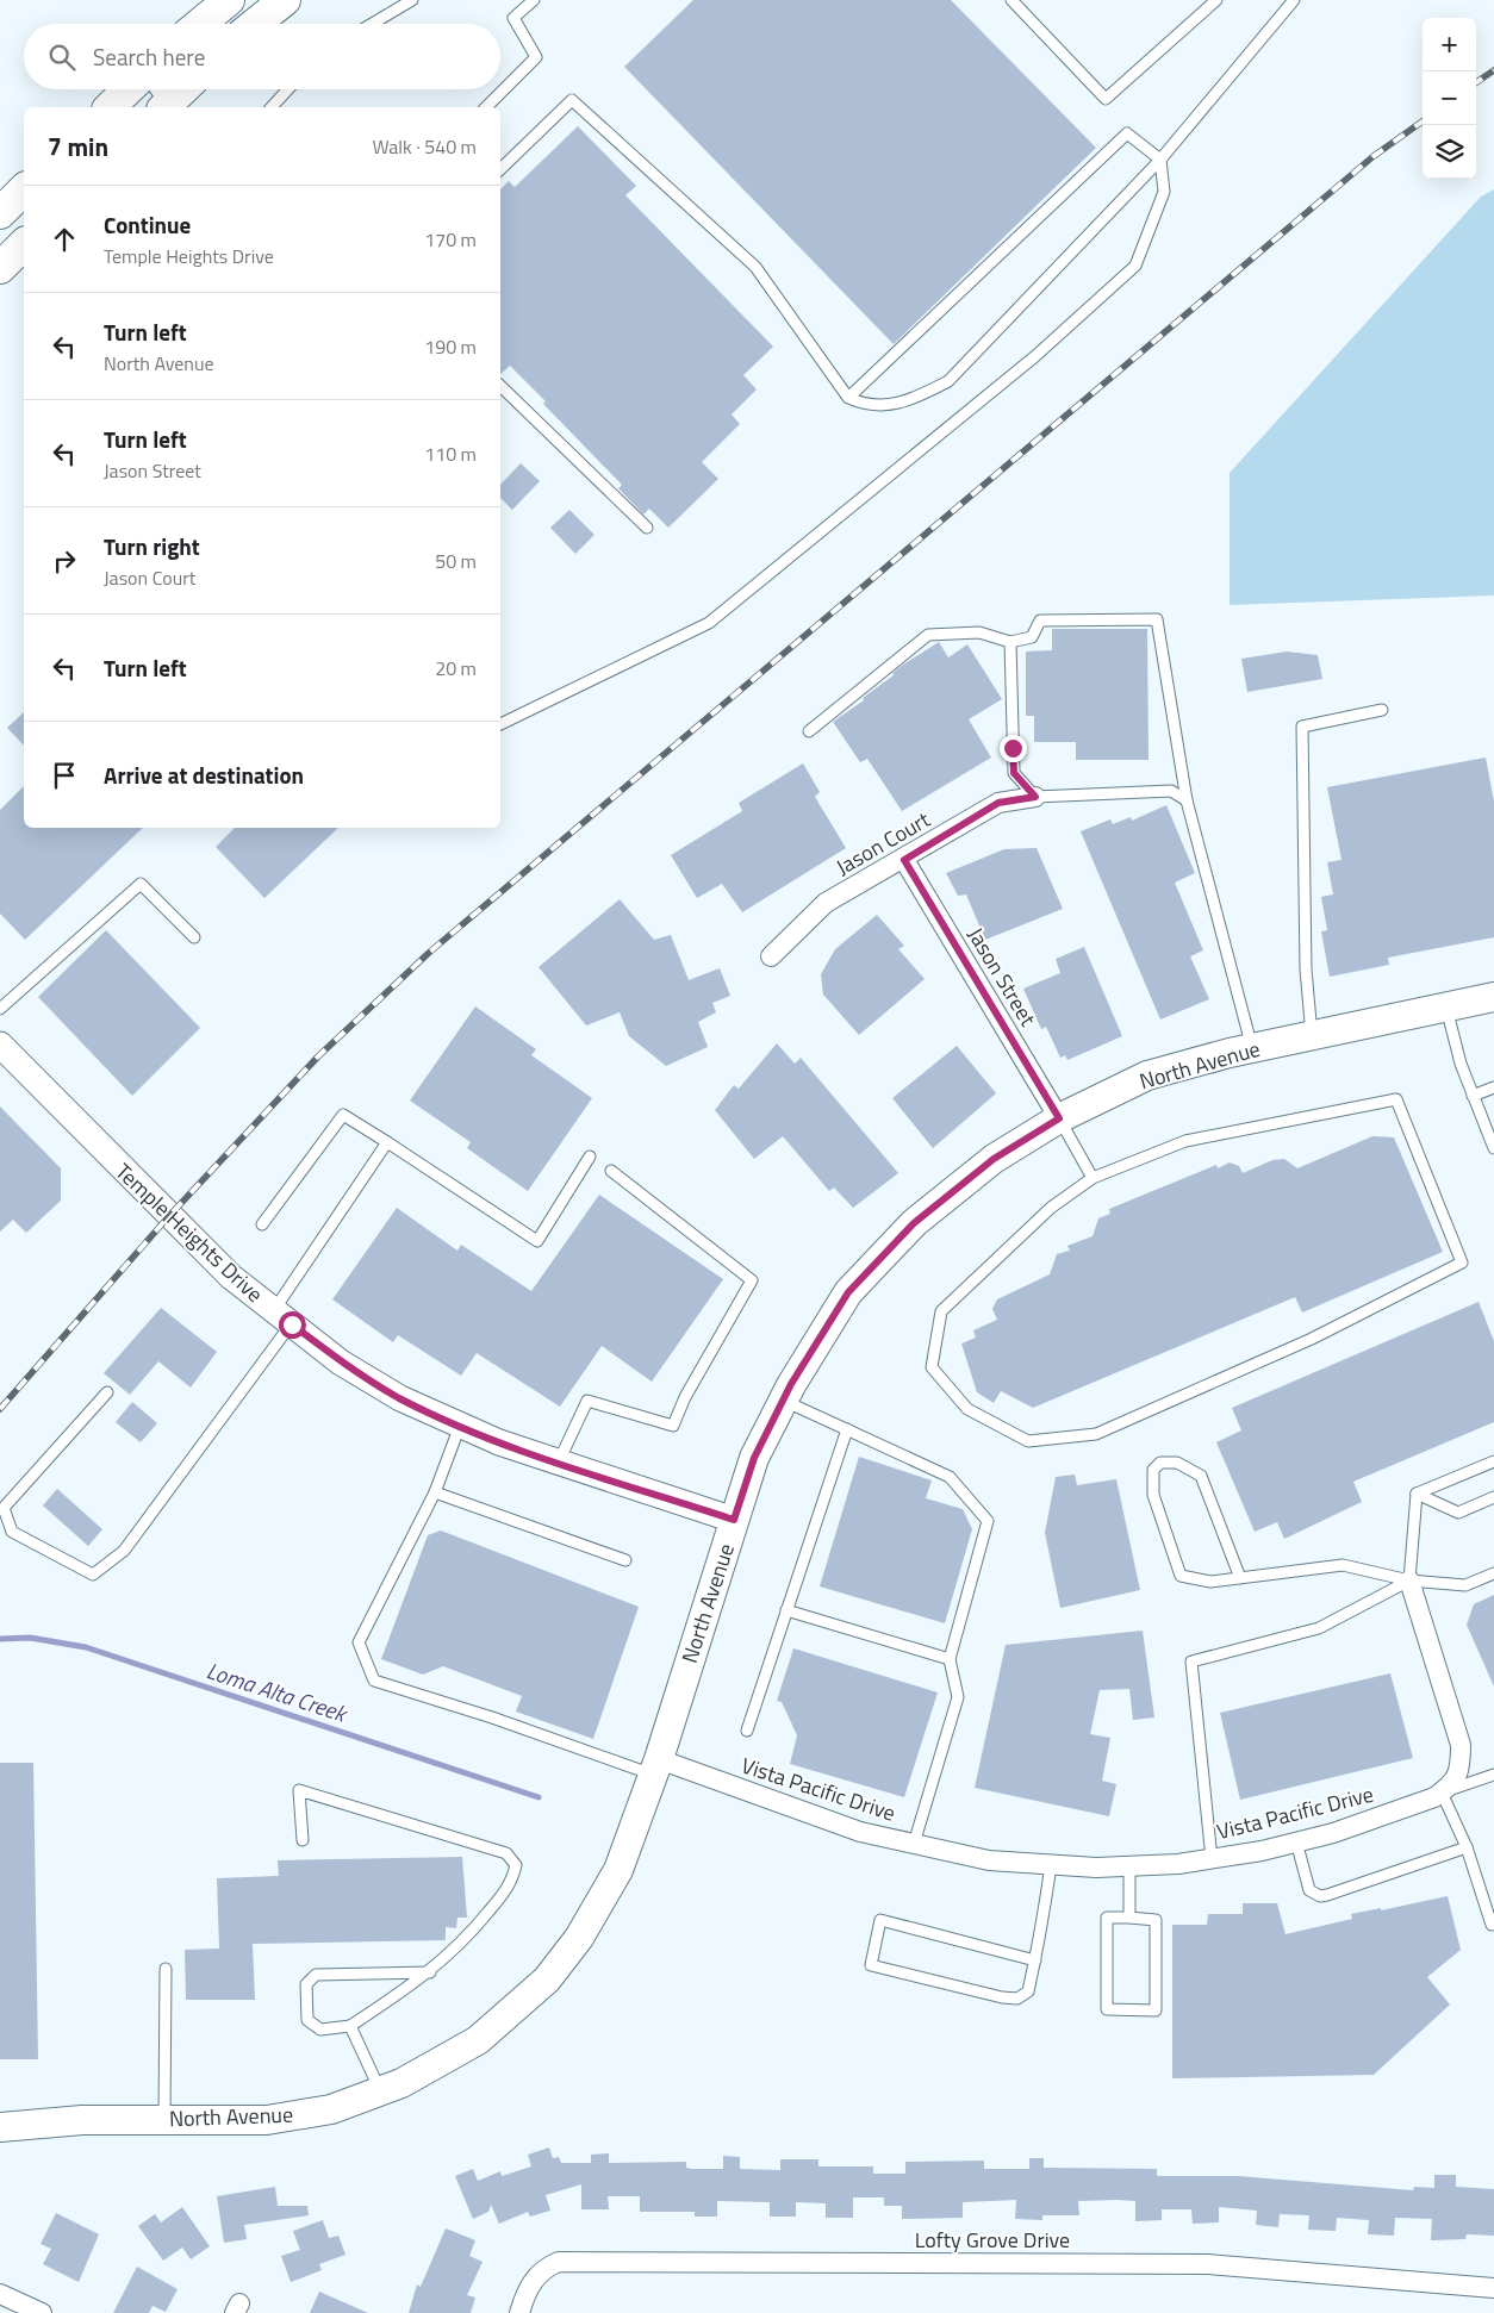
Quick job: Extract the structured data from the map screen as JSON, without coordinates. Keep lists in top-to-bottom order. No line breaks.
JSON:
{"streets":{"main road":["North Avenue"],"street":["Jason Court","Jason Street","Temple Heights Drive","Vista Pacific Drive","Lofty Grove Drive"]},"crossings":[["Jason Court","Jason Street"],["Jason Street","North Avenue"],["North Avenue","Temple Heights Drive"],["North Avenue","Vista Pacific Drive"]],"water":["Loma Alta Creek"],"page":{"map_buttons":["+","−"],"search":"Search here","heading":["7 min","Walk · 540 m"],"list":[["Continue","Temple Heights Drive","170 m"],["Turn left","North Avenue","190 m"],["Turn left","Jason Street","110 m"],["Turn right","Jason Court","50 m"],["Turn left","20 m"],"Arrive at destination"]}}
